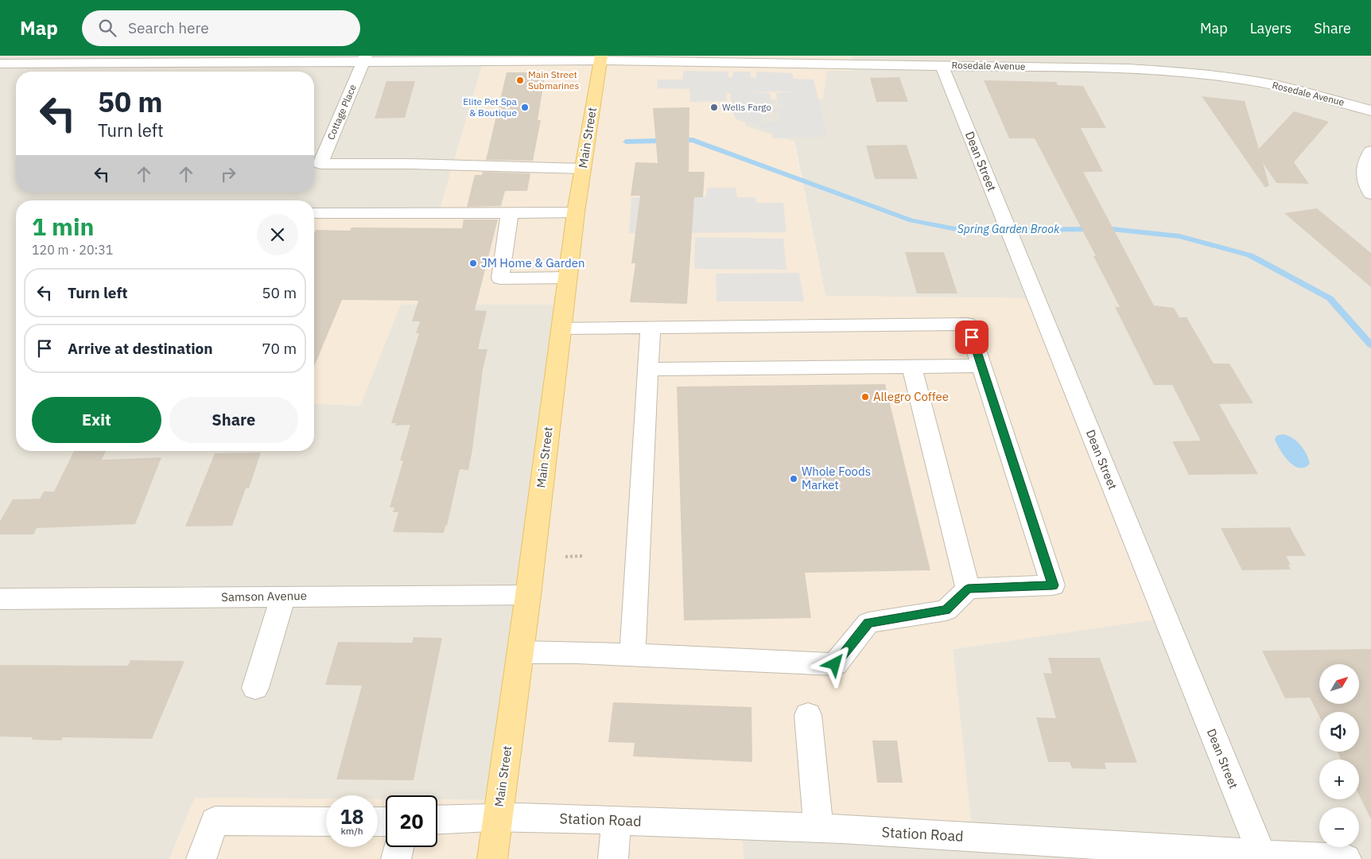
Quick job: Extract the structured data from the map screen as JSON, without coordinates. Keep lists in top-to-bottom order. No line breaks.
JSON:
{"streets":{"main road":["Main Street"],"street":["Rosedale Avenue","Cottage Place","Dean Street","Samson Avenue","Station Road"]},"crossings":[["Rosedale Avenue","Cottage Place"],["Rosedale Avenue","Main Street"],["Rosedale Avenue","Dean Street"],["Cottage Place","Main Street"],["Main Street","Samson Avenue"],["Main Street","Station Road"],["Dean Street","Station Road"]],"water":["Spring Garden Brook"],"places":["Main Street Submarines","Elite Pet Spa & Boutique","Wells Fargo","JM Home & Garden","Allegro Coffee","Whole Foods Market"],"north":"top right","page":{"header":"Map","search":"Search here","nav":["Map","Layers","Share"],"turn":["50 m","Turn left"],"heading":["1 min","120 m · 20:31"],"list":[{"name":"Turn left","value":"50 m"},{"name":"Arrive at destination","value":"70 m"}],"buttons":["Exit","Share"],"map_buttons":["+","−"],"speed":"18 km/h","limit":"20"}}
